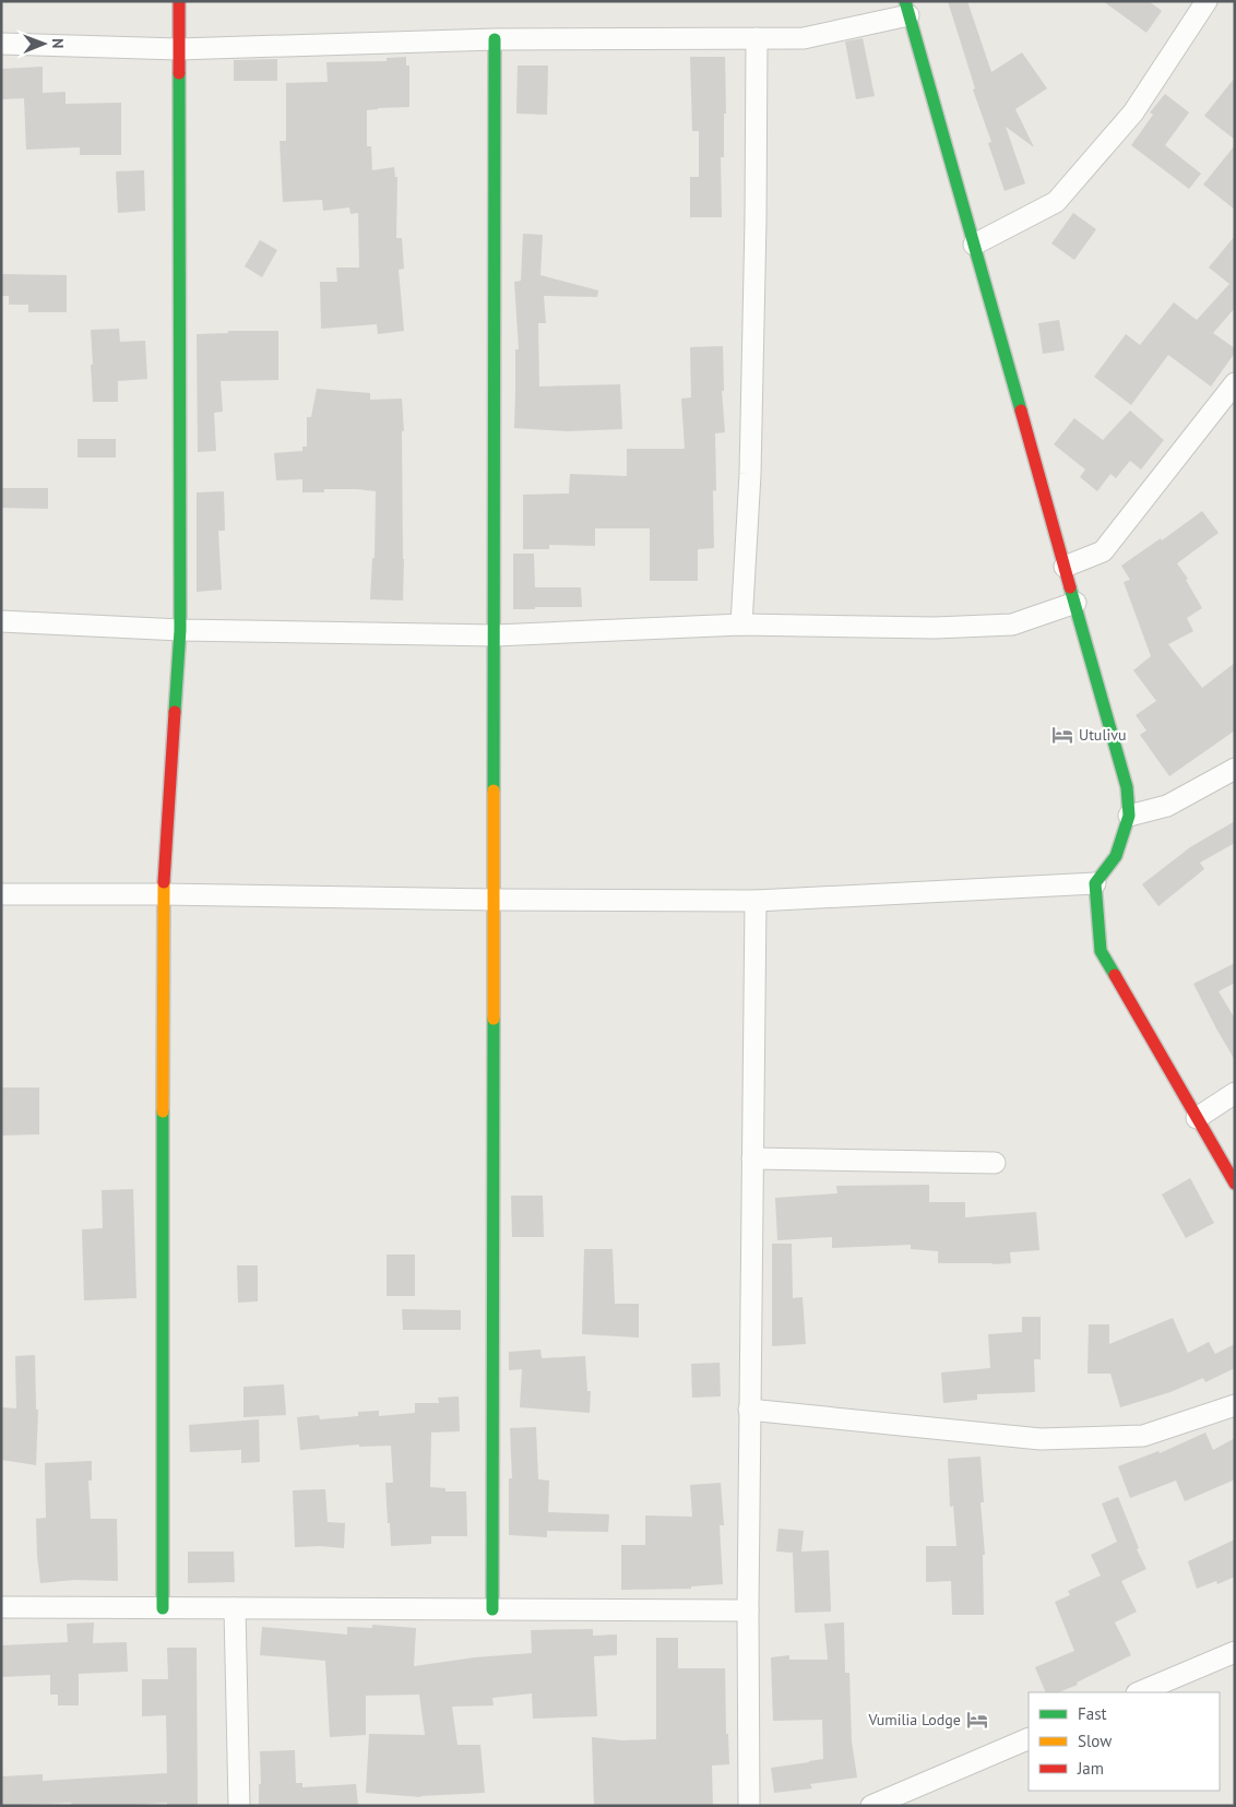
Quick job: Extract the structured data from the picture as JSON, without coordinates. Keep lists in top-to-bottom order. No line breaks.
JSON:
{"places":{"hotel":["Utulivu","Vumilia Lodge"]},"legend":["Fast","Slow","Jam"],"north":"right"}
